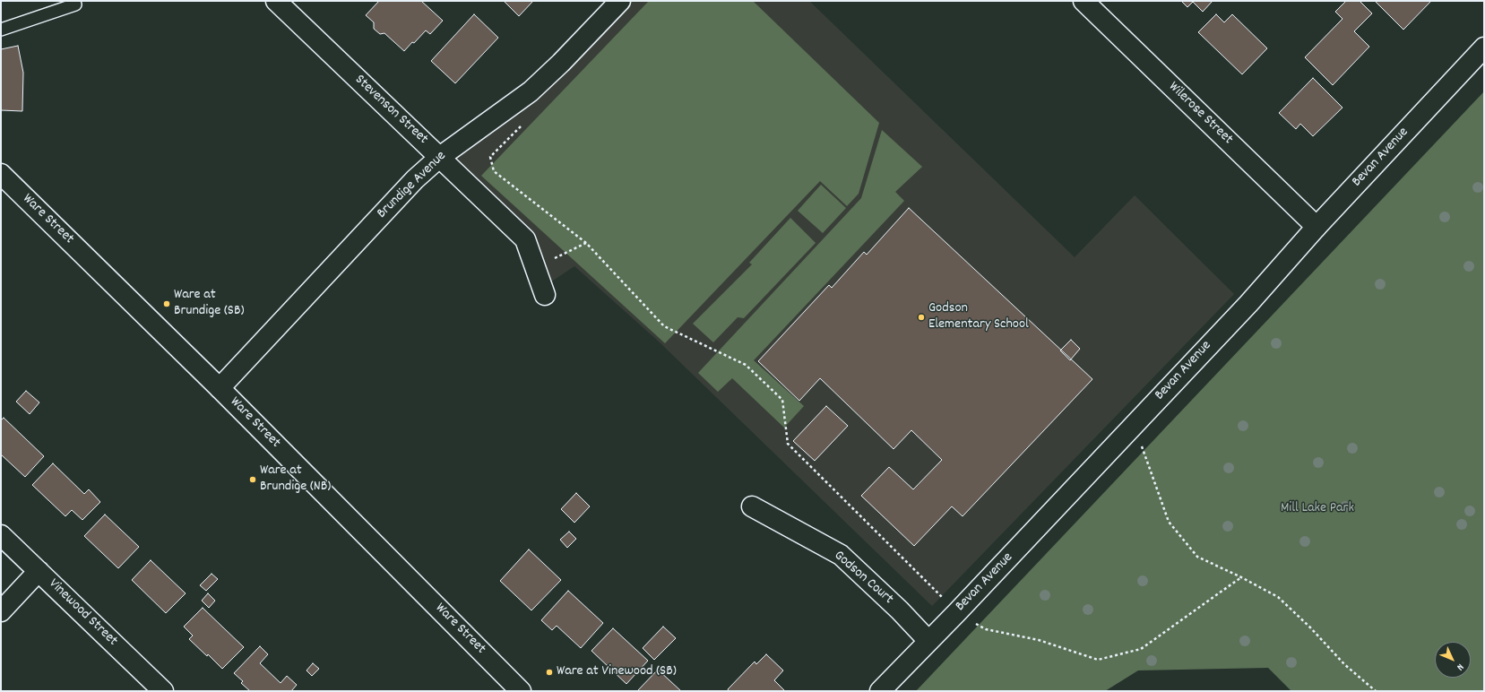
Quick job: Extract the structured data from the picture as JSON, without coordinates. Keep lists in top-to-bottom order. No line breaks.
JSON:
{"streets":{"street":["Stevenson Street","Wilerose Street","Bevan Avenue","Brundige Avenue","Ware Street","Godson Court","Vinewood Street"]},"crossings":[["Stevenson Street","Brundige Avenue"],["Wilerose Street","Bevan Avenue"],["Bevan Avenue","Godson Court"],["Brundige Avenue","Ware Street"]],"parks":["Mill Lake Park"],"places":["Ware at Brundige (SB)","Godson Elementary School","Ware at Brundige (NB)","Ware at Vinewood (SB)"],"north":"bottom right"}
